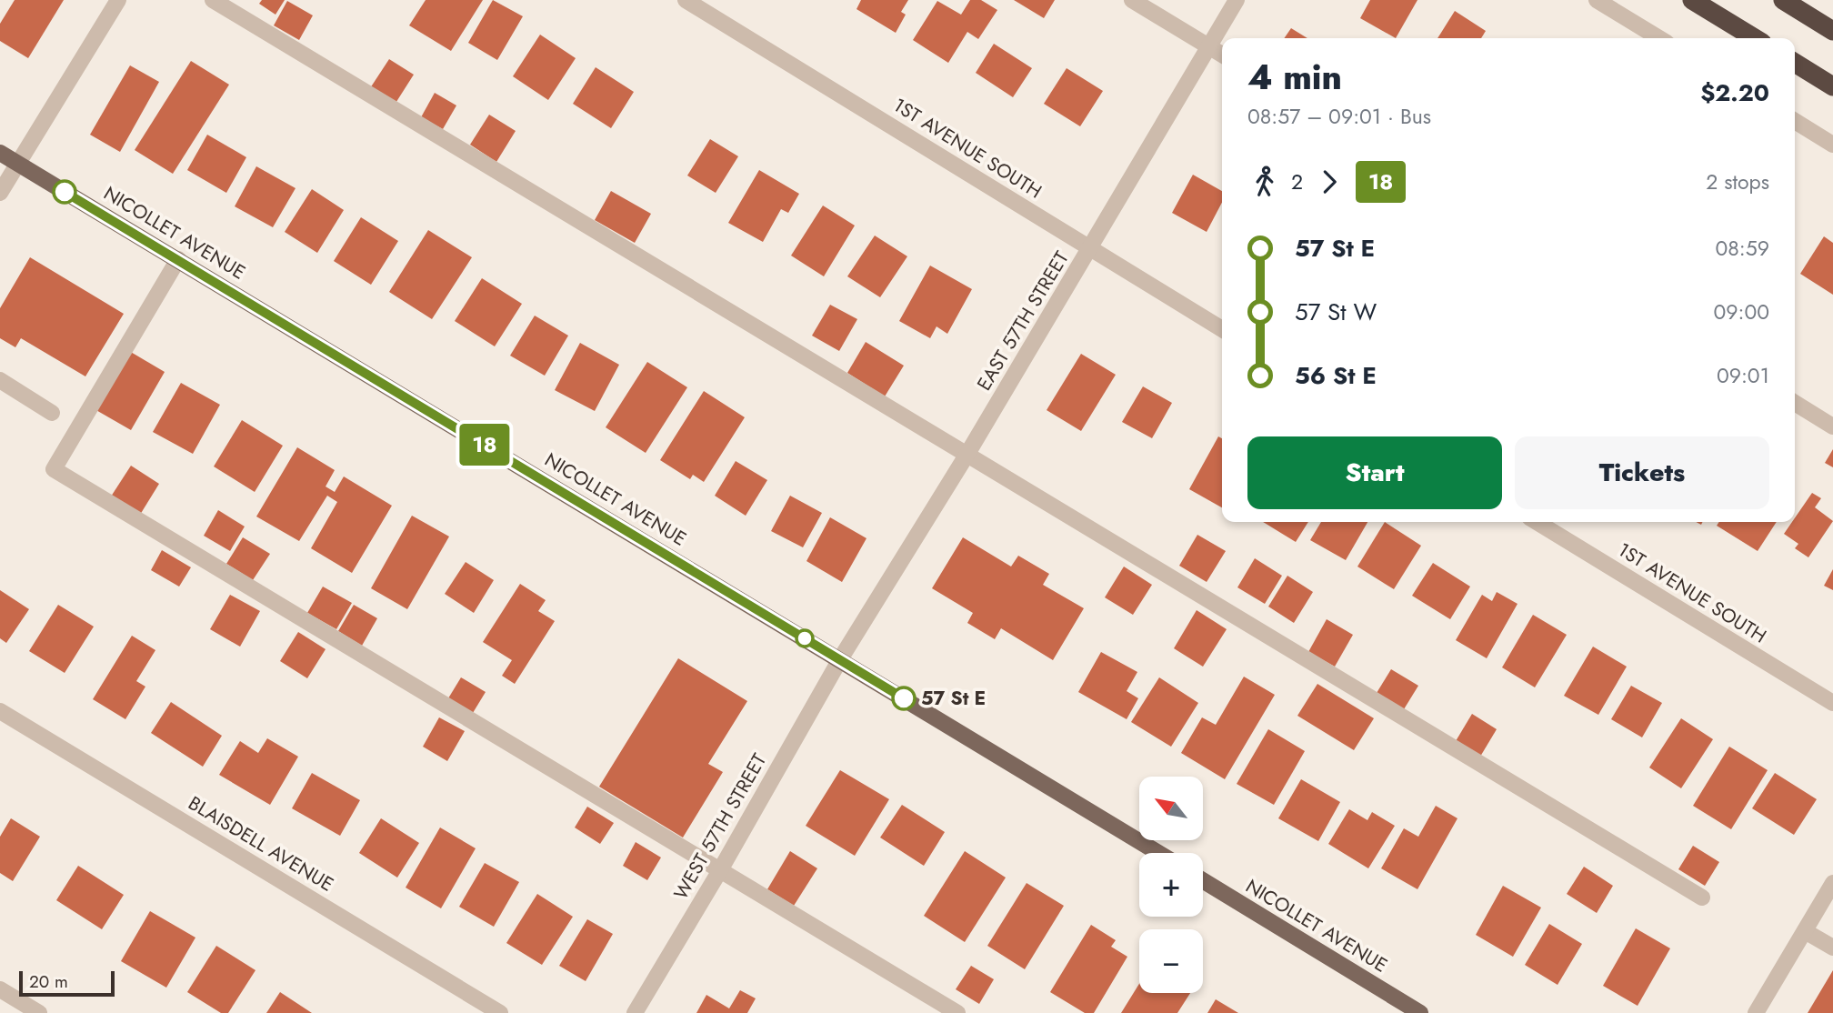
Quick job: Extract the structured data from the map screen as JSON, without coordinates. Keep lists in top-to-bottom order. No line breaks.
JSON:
{"streets":{"main road":["NICOLLET AVENUE"],"street":["1ST AVENUE SOUTH","EAST 57TH STREET","WEST 57TH STREET","BLAISDELL AVENUE"]},"crossings":[["1ST AVENUE SOUTH","EAST 57TH STREET"],["NICOLLET AVENUE","EAST 57TH STREET"],["NICOLLET AVENUE","WEST 57TH STREET"],["EAST 57TH STREET","WEST 57TH STREET"]],"places":["57 St E"],"lines":["bus line 18"],"scale_bar":"20 m","north":"top left","page":{"on_map":"18","heading":["4 min","08:57 – 09:01 · Bus","$2.20"],"legs":["2","18","2 stops"],"list":[{"name":"57 St E","value":"08:59"},{"name":"57 St W","value":"09:00"},{"name":"56 St E","value":"09:01"}],"buttons":["Start","Tickets"],"map_buttons":["+","−"],"scale":"20 m"}}
